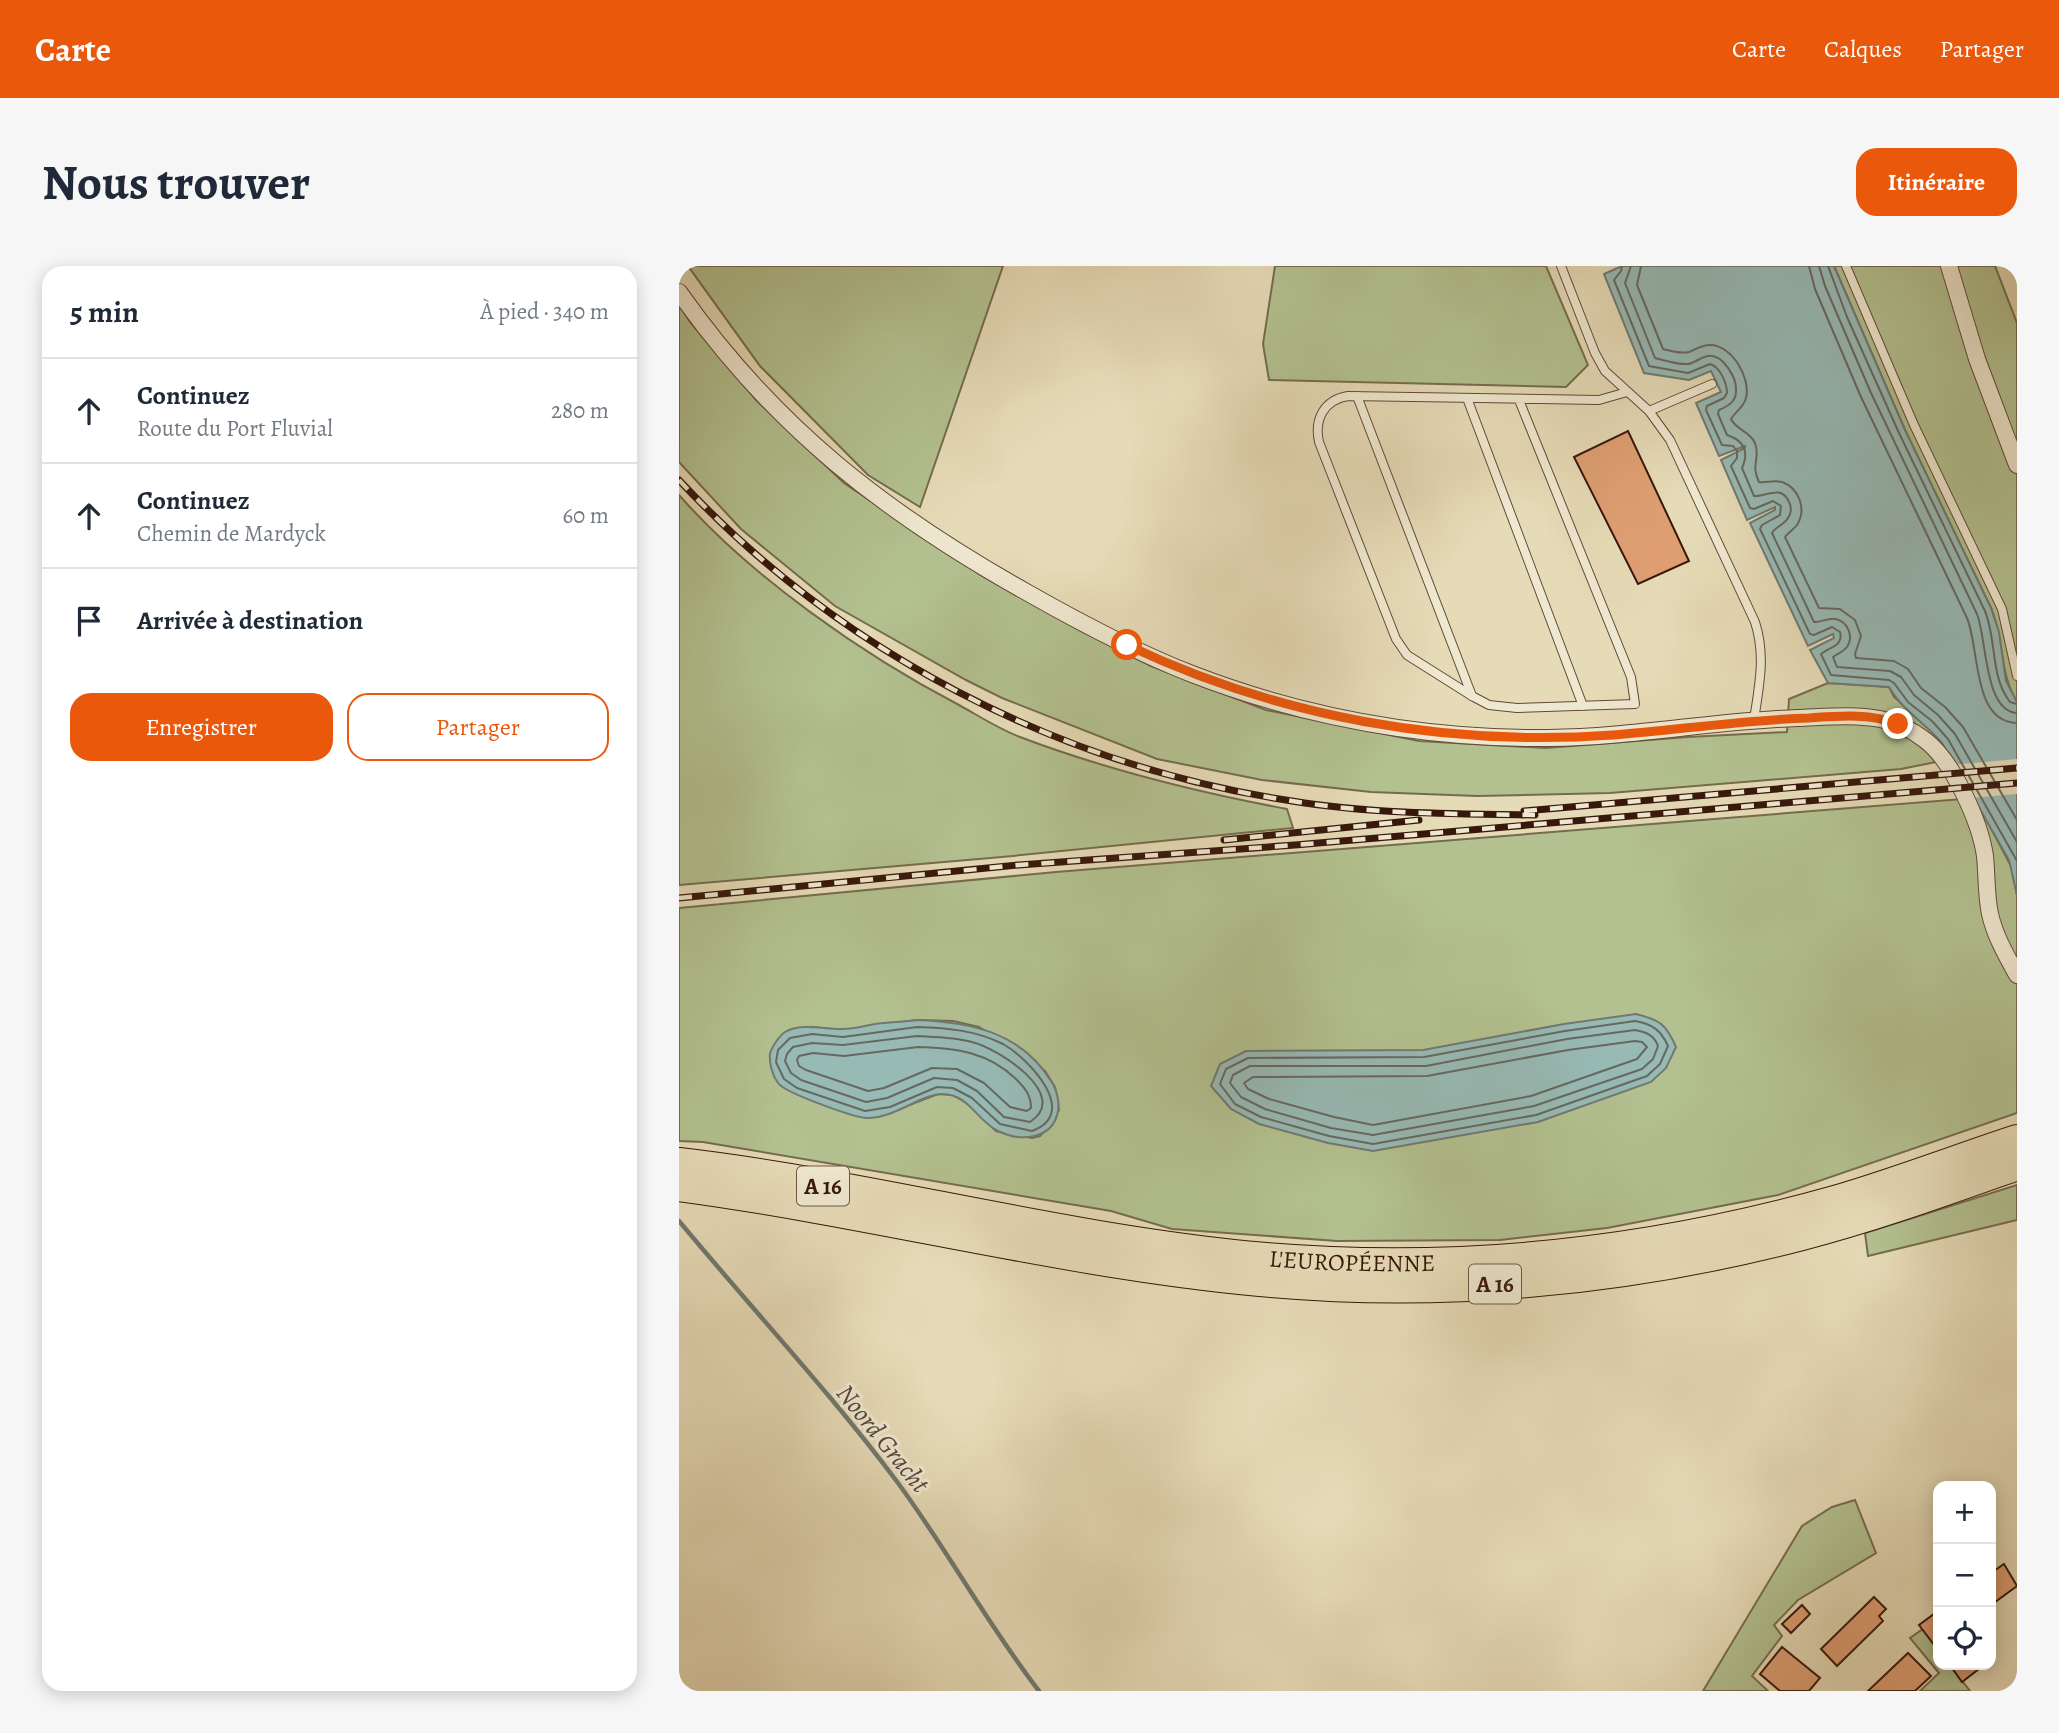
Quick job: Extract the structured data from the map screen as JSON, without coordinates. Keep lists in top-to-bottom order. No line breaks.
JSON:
{"streets":{"highway":["A 16","L'EUROPÉENNE"]},"water":["Noord Gracht"],"page":{"header":"Carte","nav":["Carte","Calques","Partager"],"buttons":["Itinéraire",["Enregistrer","Partager"]],"title":"Nous trouver","heading":["5 min","À pied · 340 m"],"list":[["Continuez","Route du Port Fluvial","280 m"],["Continuez","Chemin de Mardyck","60 m"],"Arrivée à destination"],"map_buttons":["+","−"]}}
